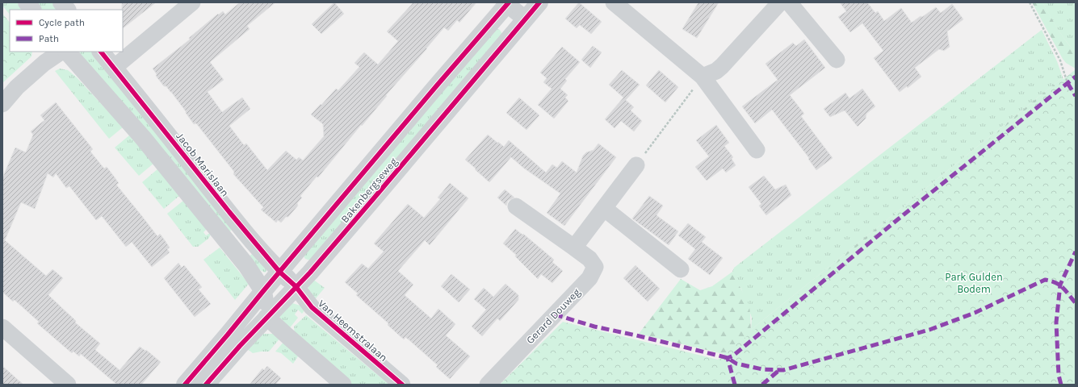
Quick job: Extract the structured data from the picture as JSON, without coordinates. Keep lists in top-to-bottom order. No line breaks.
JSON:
{"streets":{"street":["Jacob Marislaan","Bakenbergseweg","Gerard Douweg","Van Heemstralaan"]},"crossings":[["Jacob Marislaan","Bakenbergseweg"],["Jacob Marislaan","Van Heemstralaan"],["Bakenbergseweg","Van Heemstralaan"]],"parks":["Park Gulden Bodem"],"legend":["Cycle path","Path"]}
